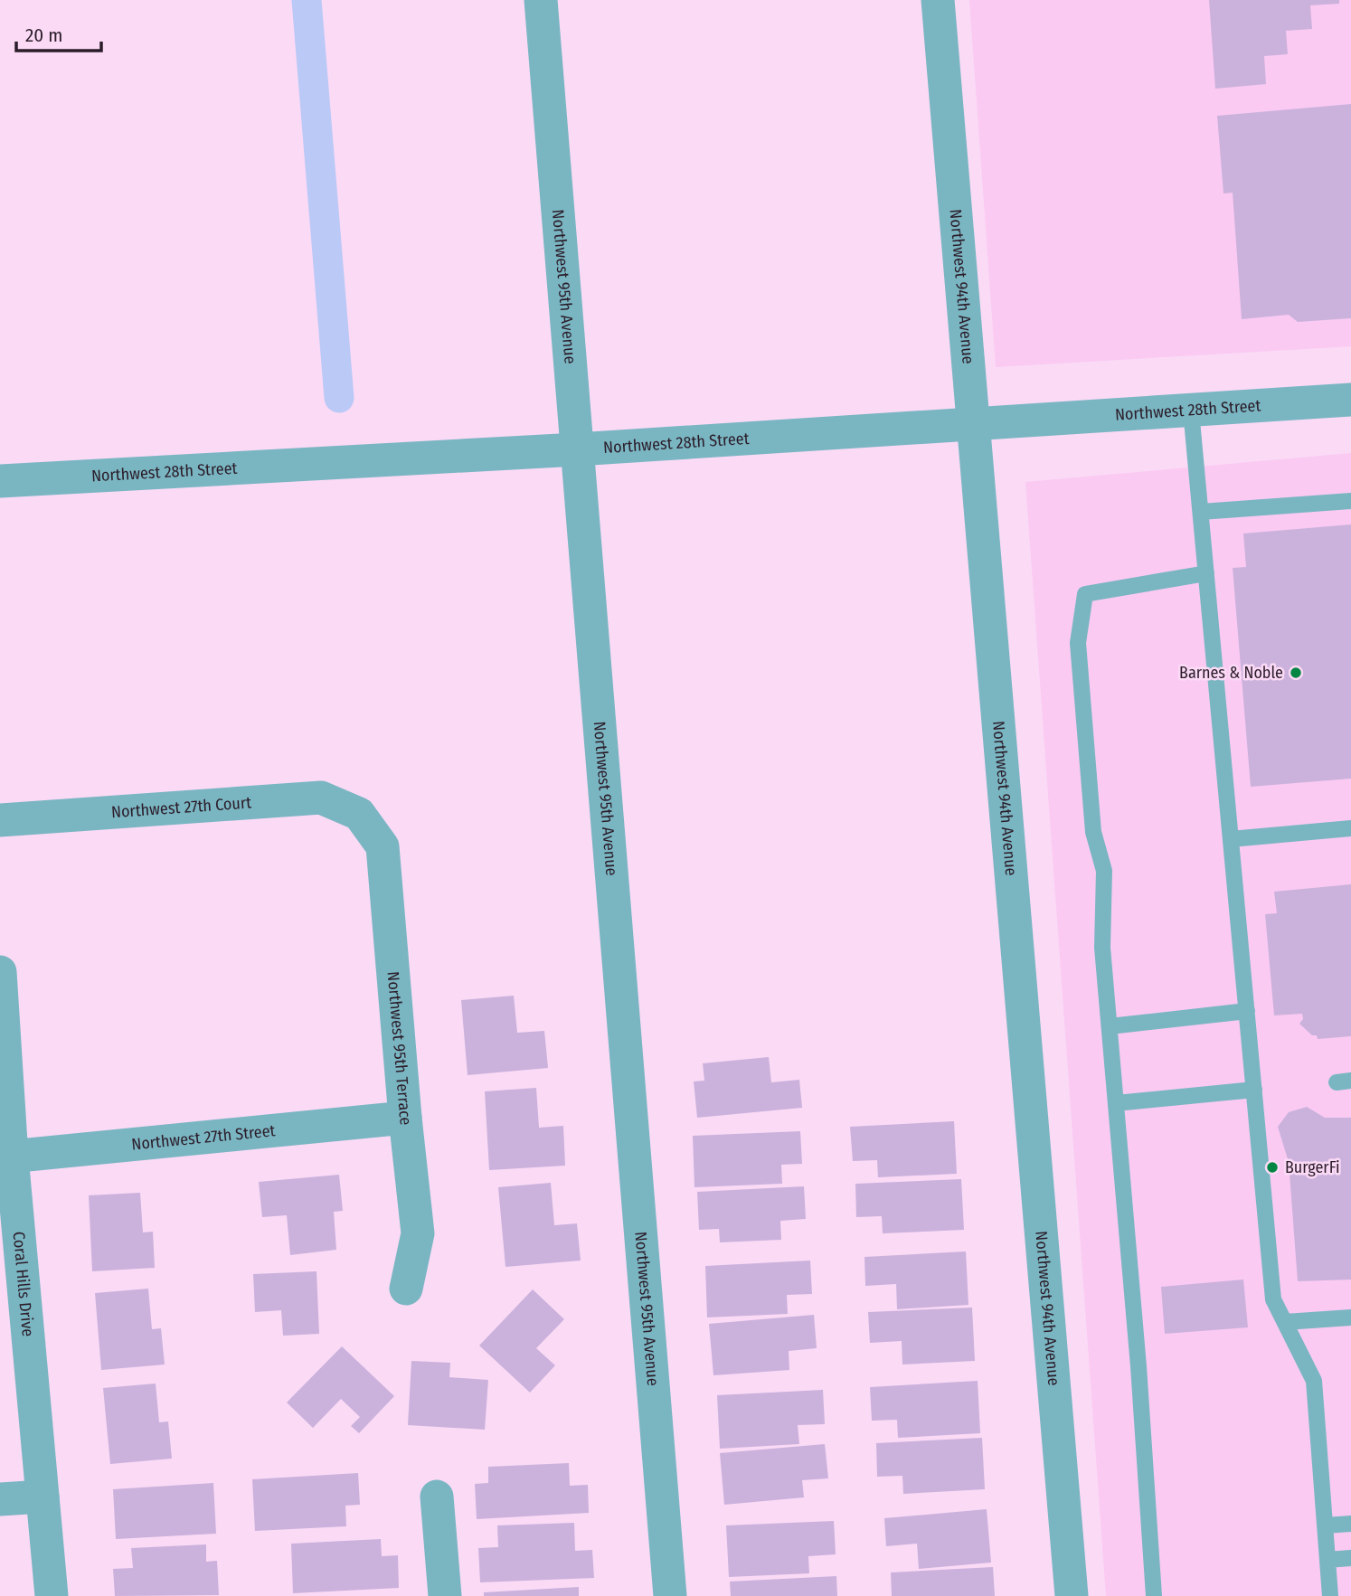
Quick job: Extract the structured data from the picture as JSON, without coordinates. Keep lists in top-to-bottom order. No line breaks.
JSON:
{"streets":{"street":["Northwest 95th Avenue","Northwest 94th Avenue","Northwest 28th Street","Northwest 27th Court","Northwest 95th Terrace","Northwest 27th Street","Coral Hills Drive"]},"crossings":[["Northwest 95th Avenue","Northwest 28th Street"],["Northwest 94th Avenue","Northwest 28th Street"],["Northwest 27th Court","Northwest 95th Terrace"],["Northwest 95th Terrace","Northwest 27th Street"],["Northwest 27th Street","Coral Hills Drive"]],"places":["Barnes & Noble","BurgerFi"],"scale_bar":"20 m"}
